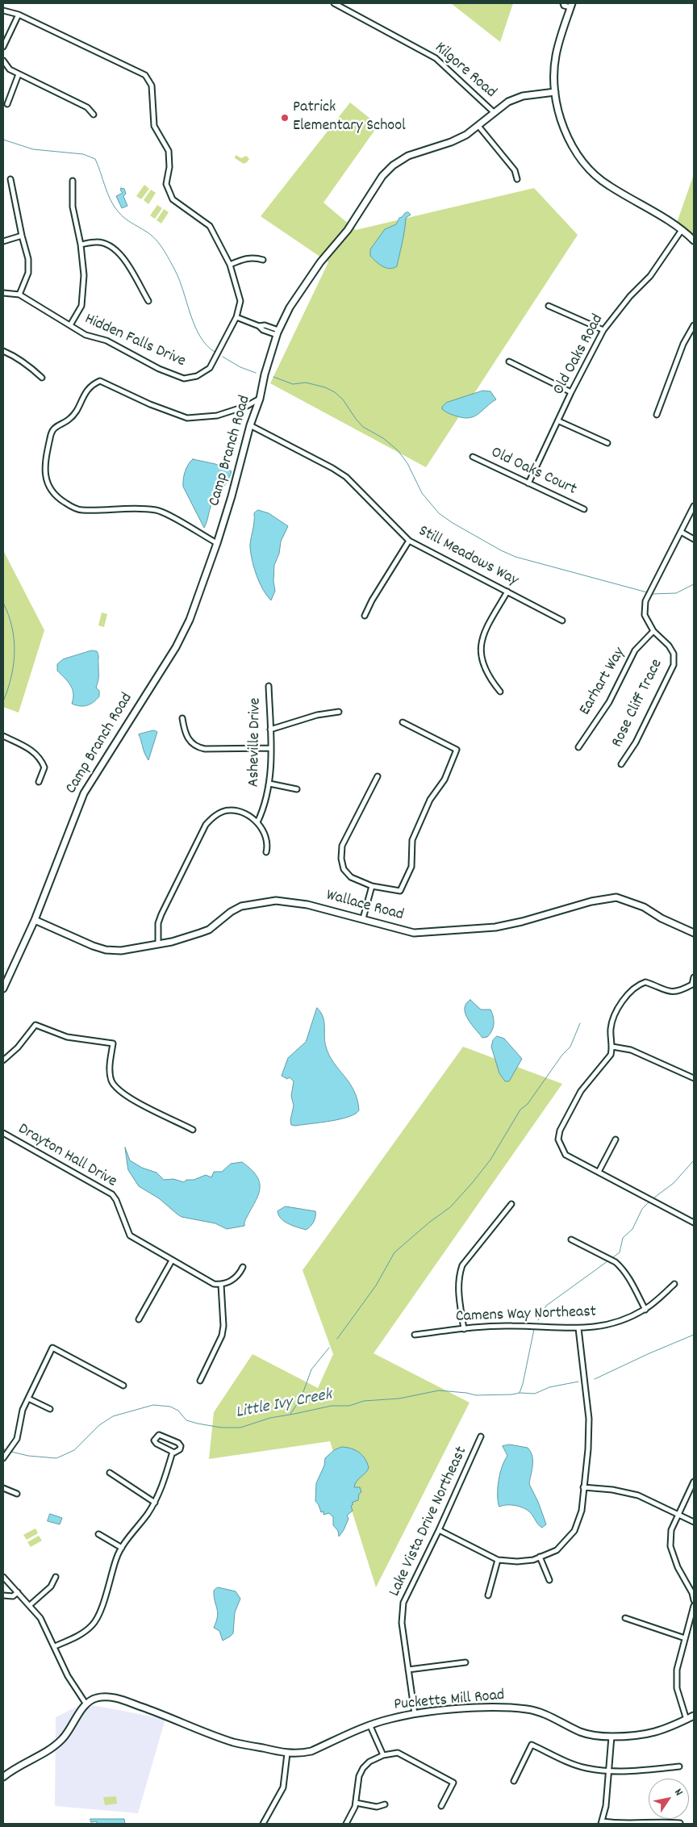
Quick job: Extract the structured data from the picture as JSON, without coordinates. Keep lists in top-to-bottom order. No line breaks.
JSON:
{"streets":{"street":["Kilgore Road","Hidden Falls Drive","Old Oaks Road","Camp Branch Road","Old Oaks Court","Still Meadows Way","Earhart Way","Rose Cliff Trace","Asheville Drive","Wallace Road","Drayton Hall Drive","Camens Way Northeast","Lake Vista Drive Northeast","Pucketts Mill Road"]},"crossings":[["Kilgore Road","Camp Branch Road"],["Old Oaks Road","Old Oaks Court"],["Camp Branch Road","Still Meadows Way"],["Camp Branch Road","Wallace Road"],["Earhart Way","Rose Cliff Trace"],["Lake Vista Drive Northeast","Pucketts Mill Road"]],"water":["Little Ivy Creek"],"places":["Patrick Elementary School"],"north":"top right"}
